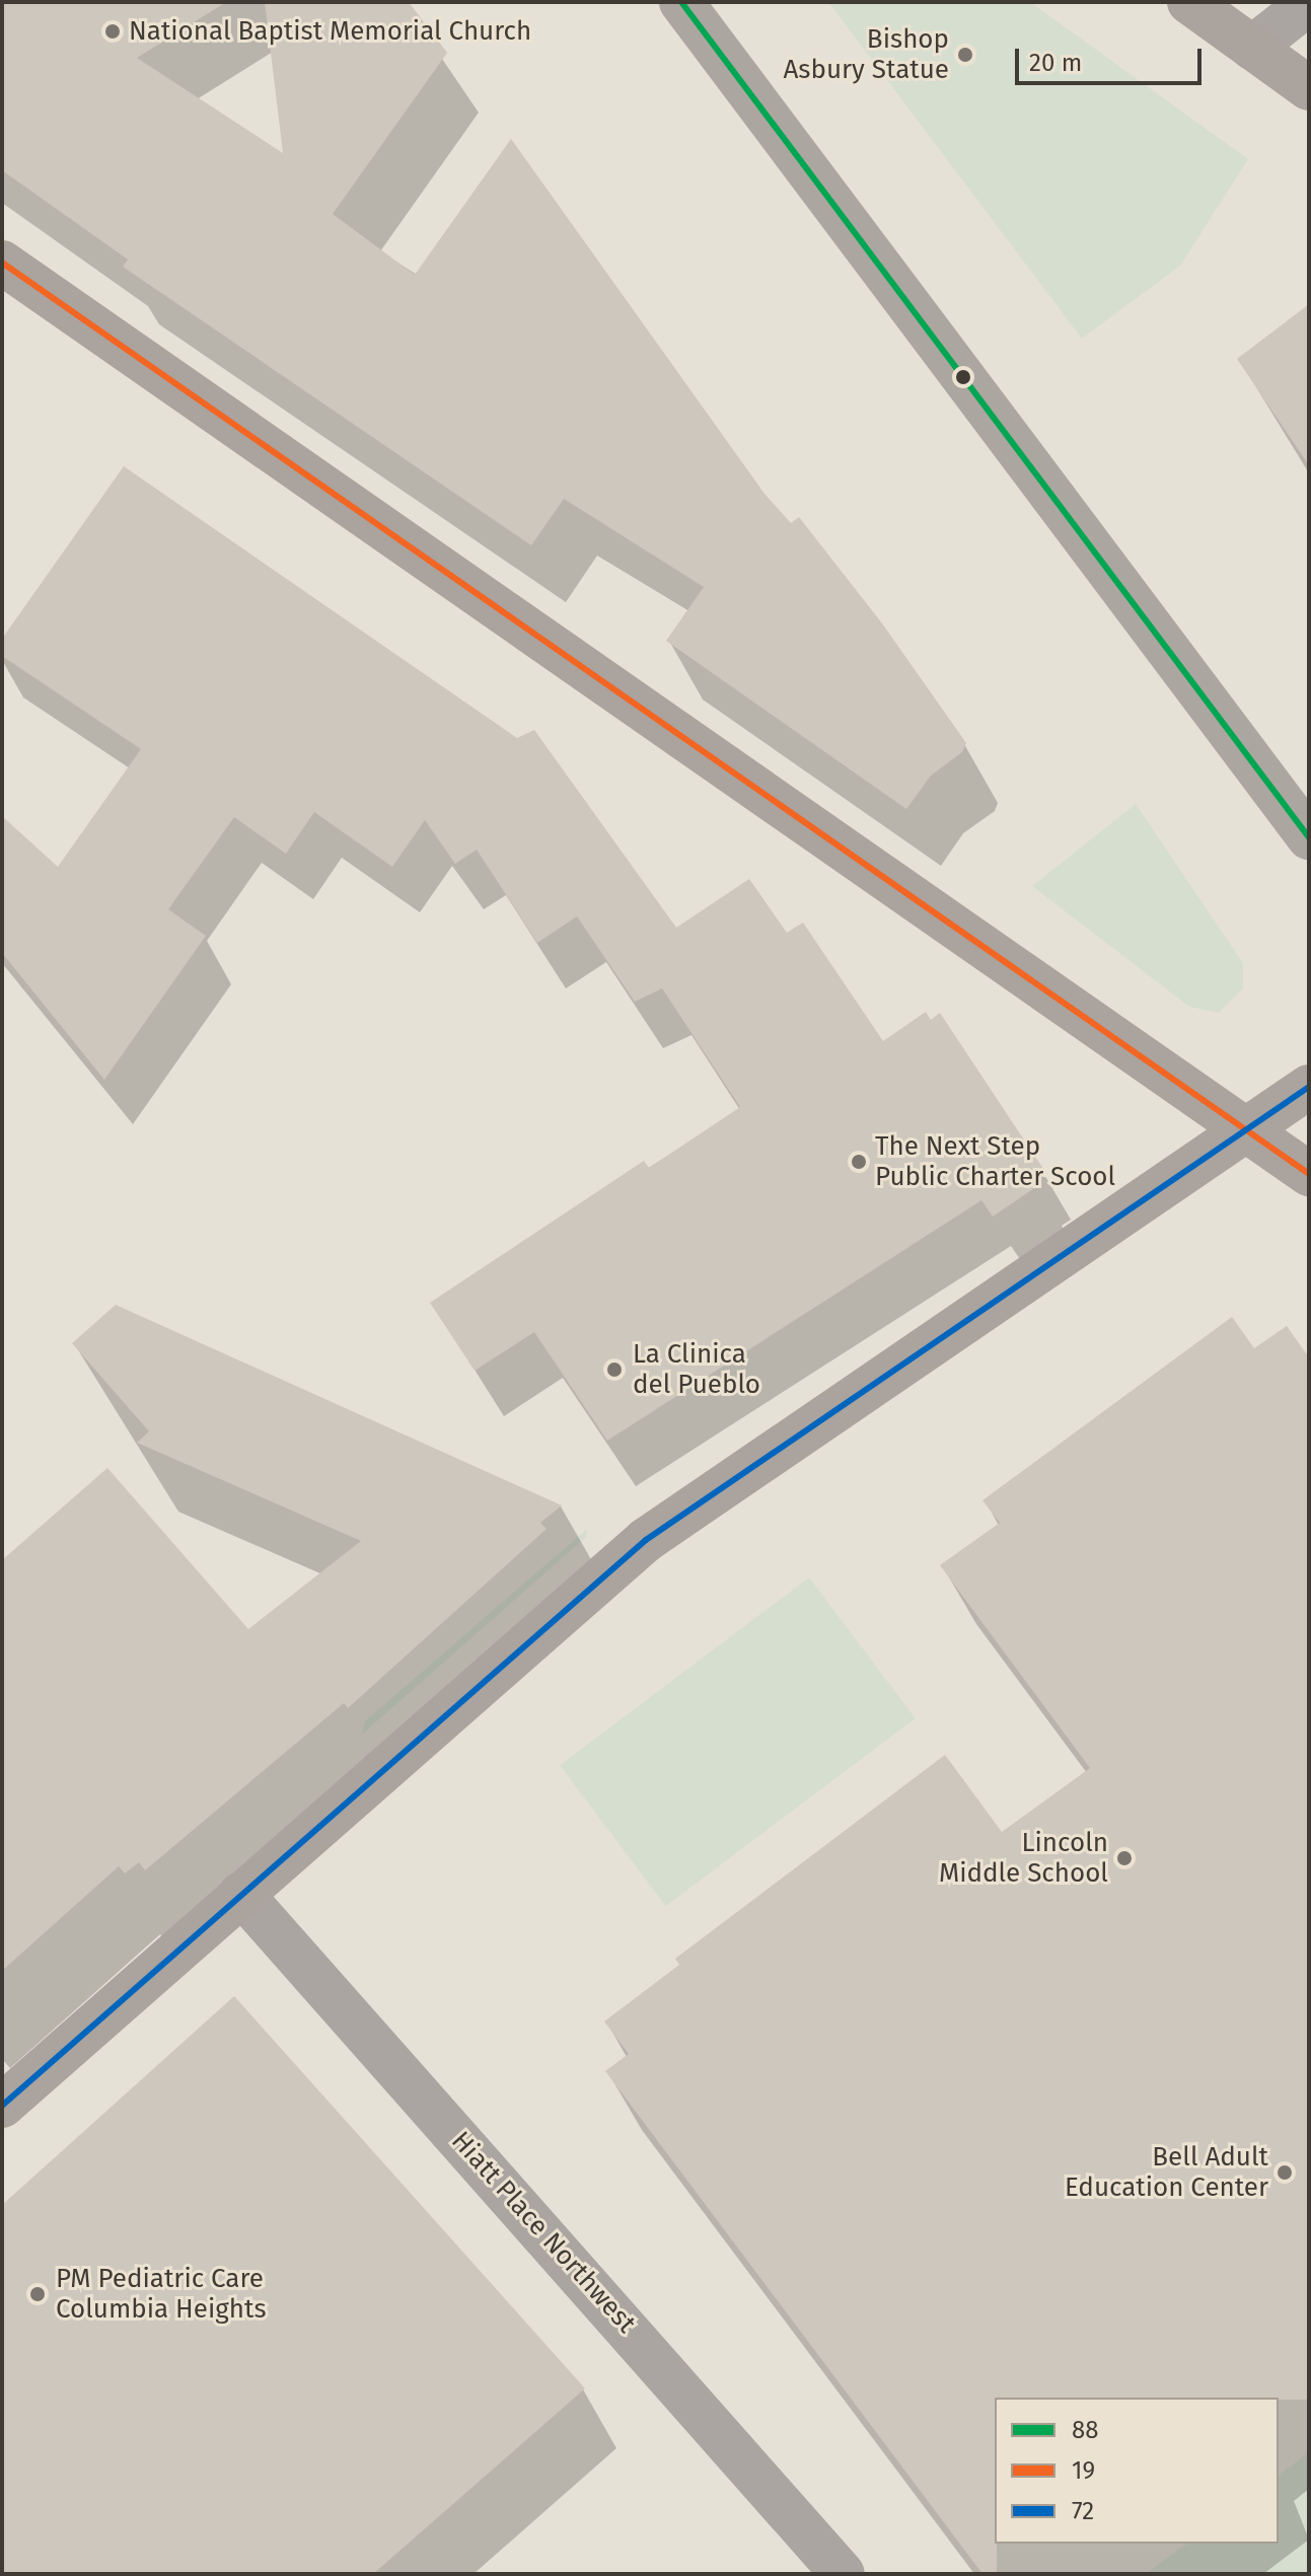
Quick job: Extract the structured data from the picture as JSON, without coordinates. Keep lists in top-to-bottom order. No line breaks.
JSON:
{"streets":{"street":["Hiatt Place Northwest"]},"places":["National Baptist Memorial Church","Bishop Asbury Statue","The Next Step Public Charter Scool","La Clinica del Pueblo","Lincoln Middle School","Bell Adult Education Center","PM Pediatric Care Columbia Heights"],"lines":["transit line 88","transit line 19","transit line 72"],"legend":["88","19","72"],"scale_bar":"20 m"}
